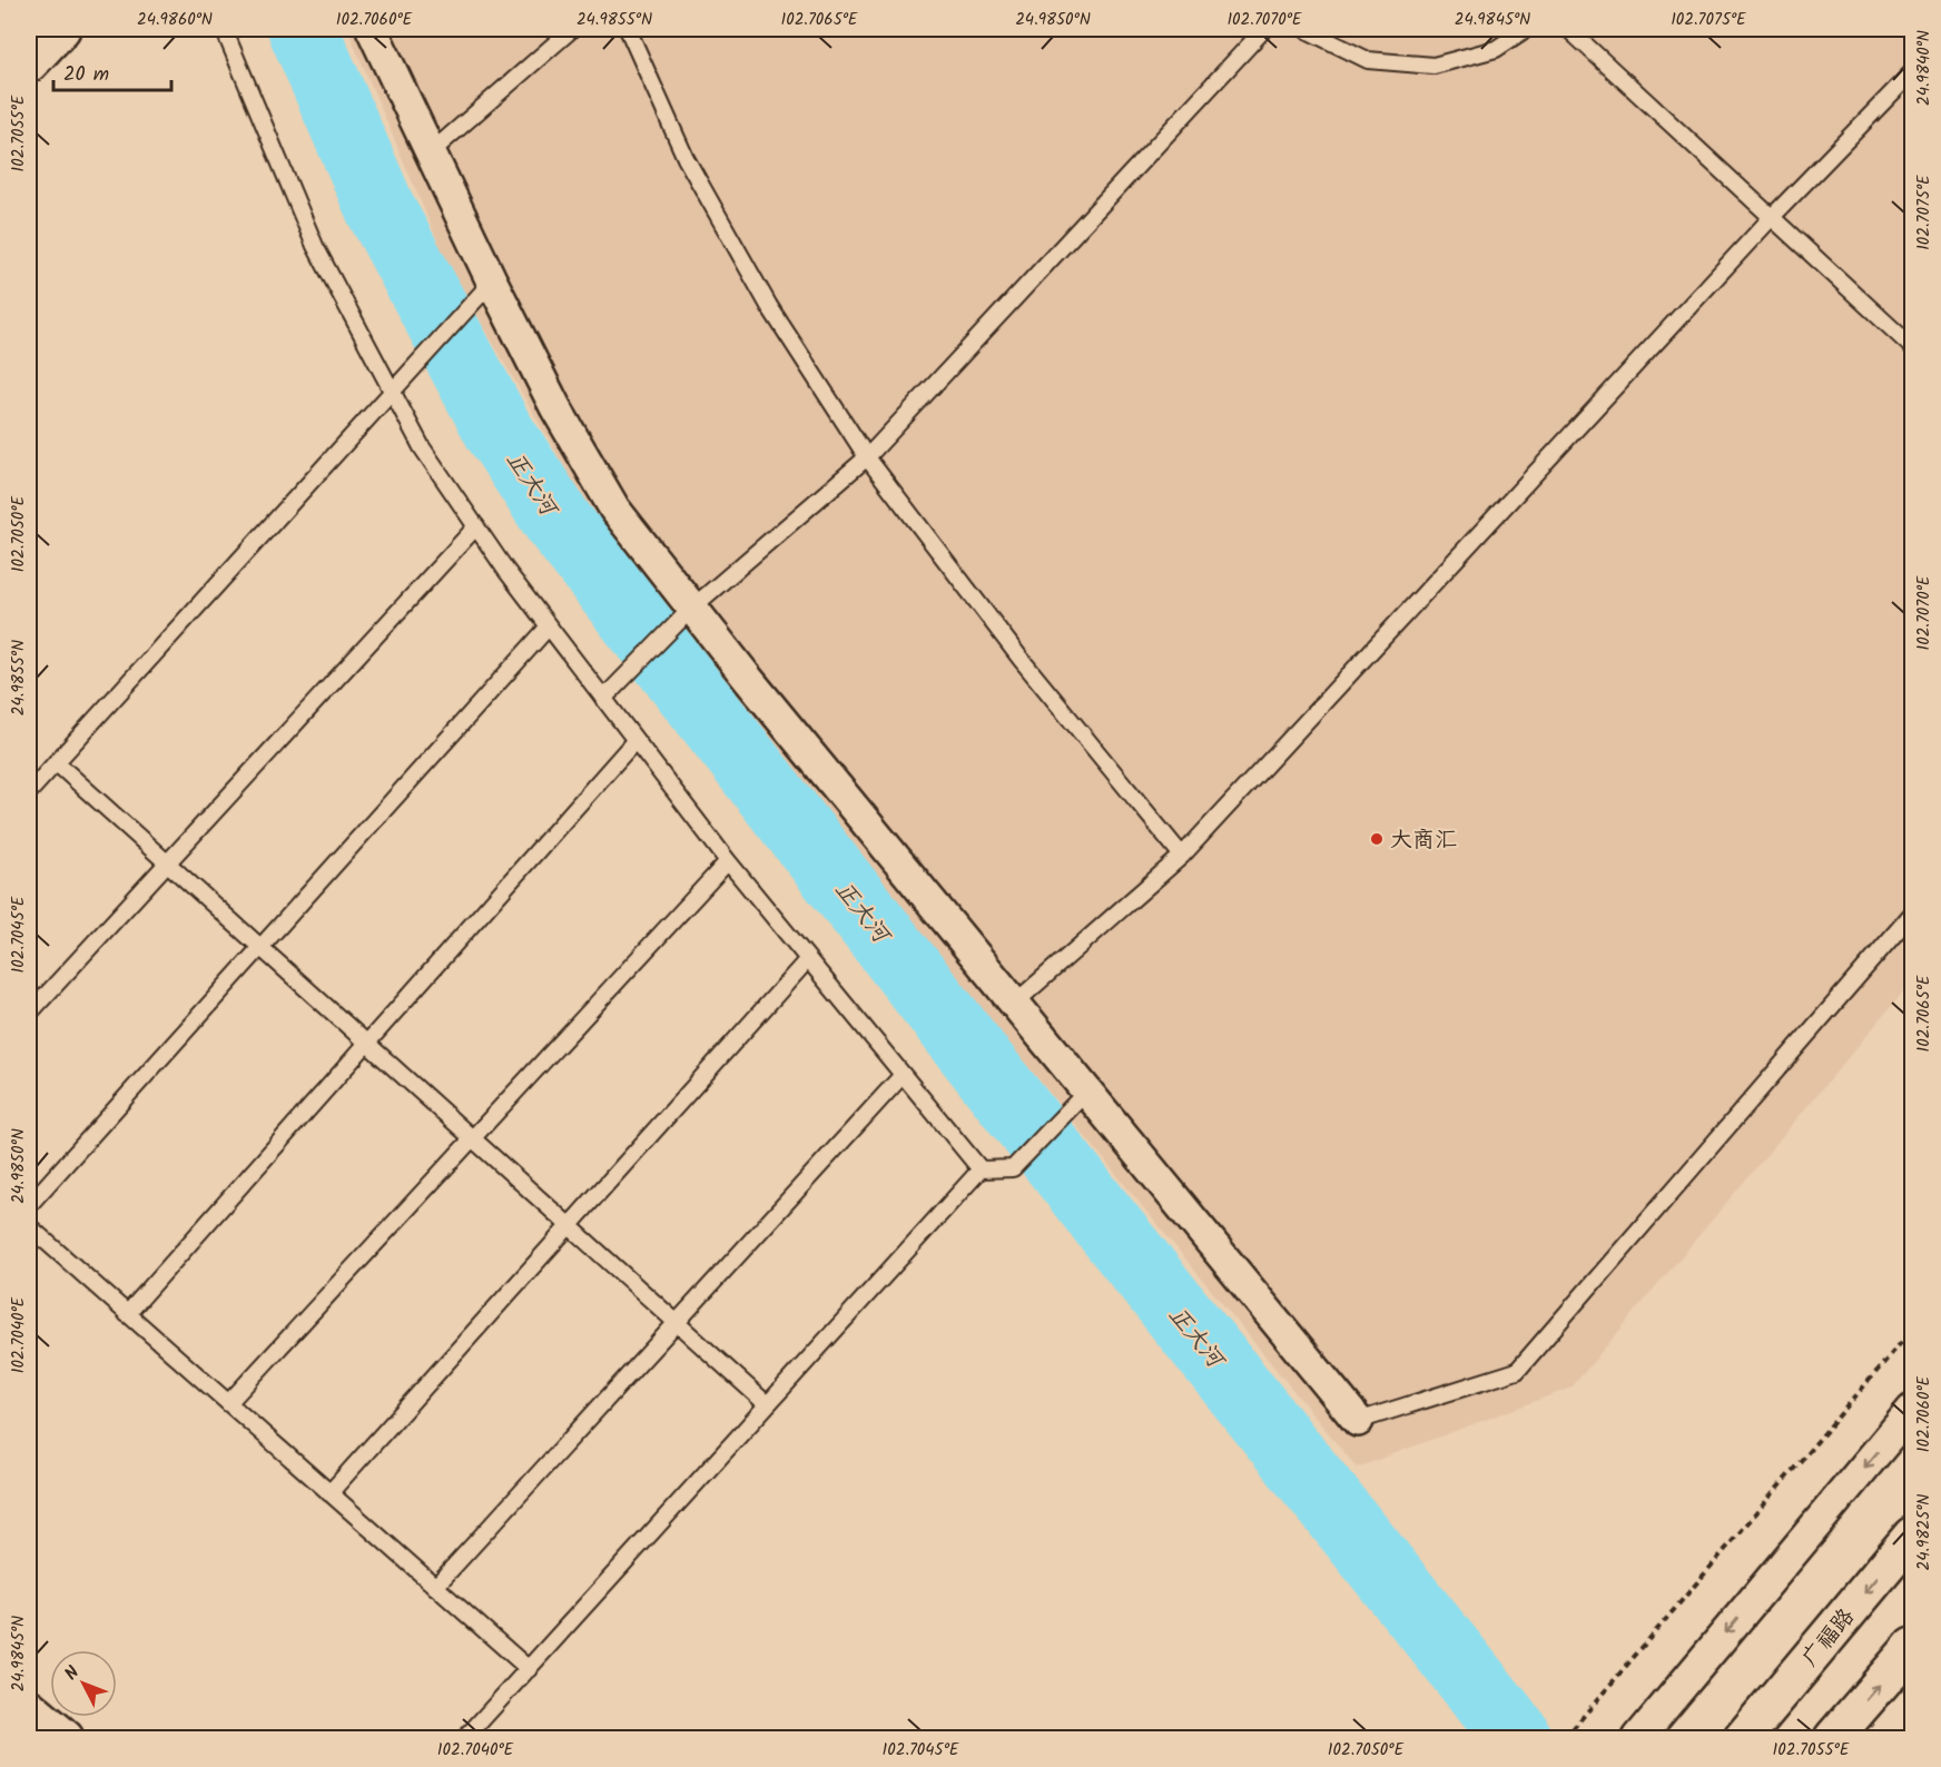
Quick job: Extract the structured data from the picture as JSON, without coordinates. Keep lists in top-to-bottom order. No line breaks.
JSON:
{"streets":{"main road":["广福路"]},"water":["正大河"],"places":["大商汇"],"scale_bar":"20 m","north":"top left","coordinates":["24.9860°N","102.7060°E","24.9855°N","102.7065°E","24.9850°N","102.7070°E","24.9845°N","102.7075°E","24.9840°N","102.7055°E","102.7050°E","102.7045°E","102.7040°E","24.9825°N"]}
